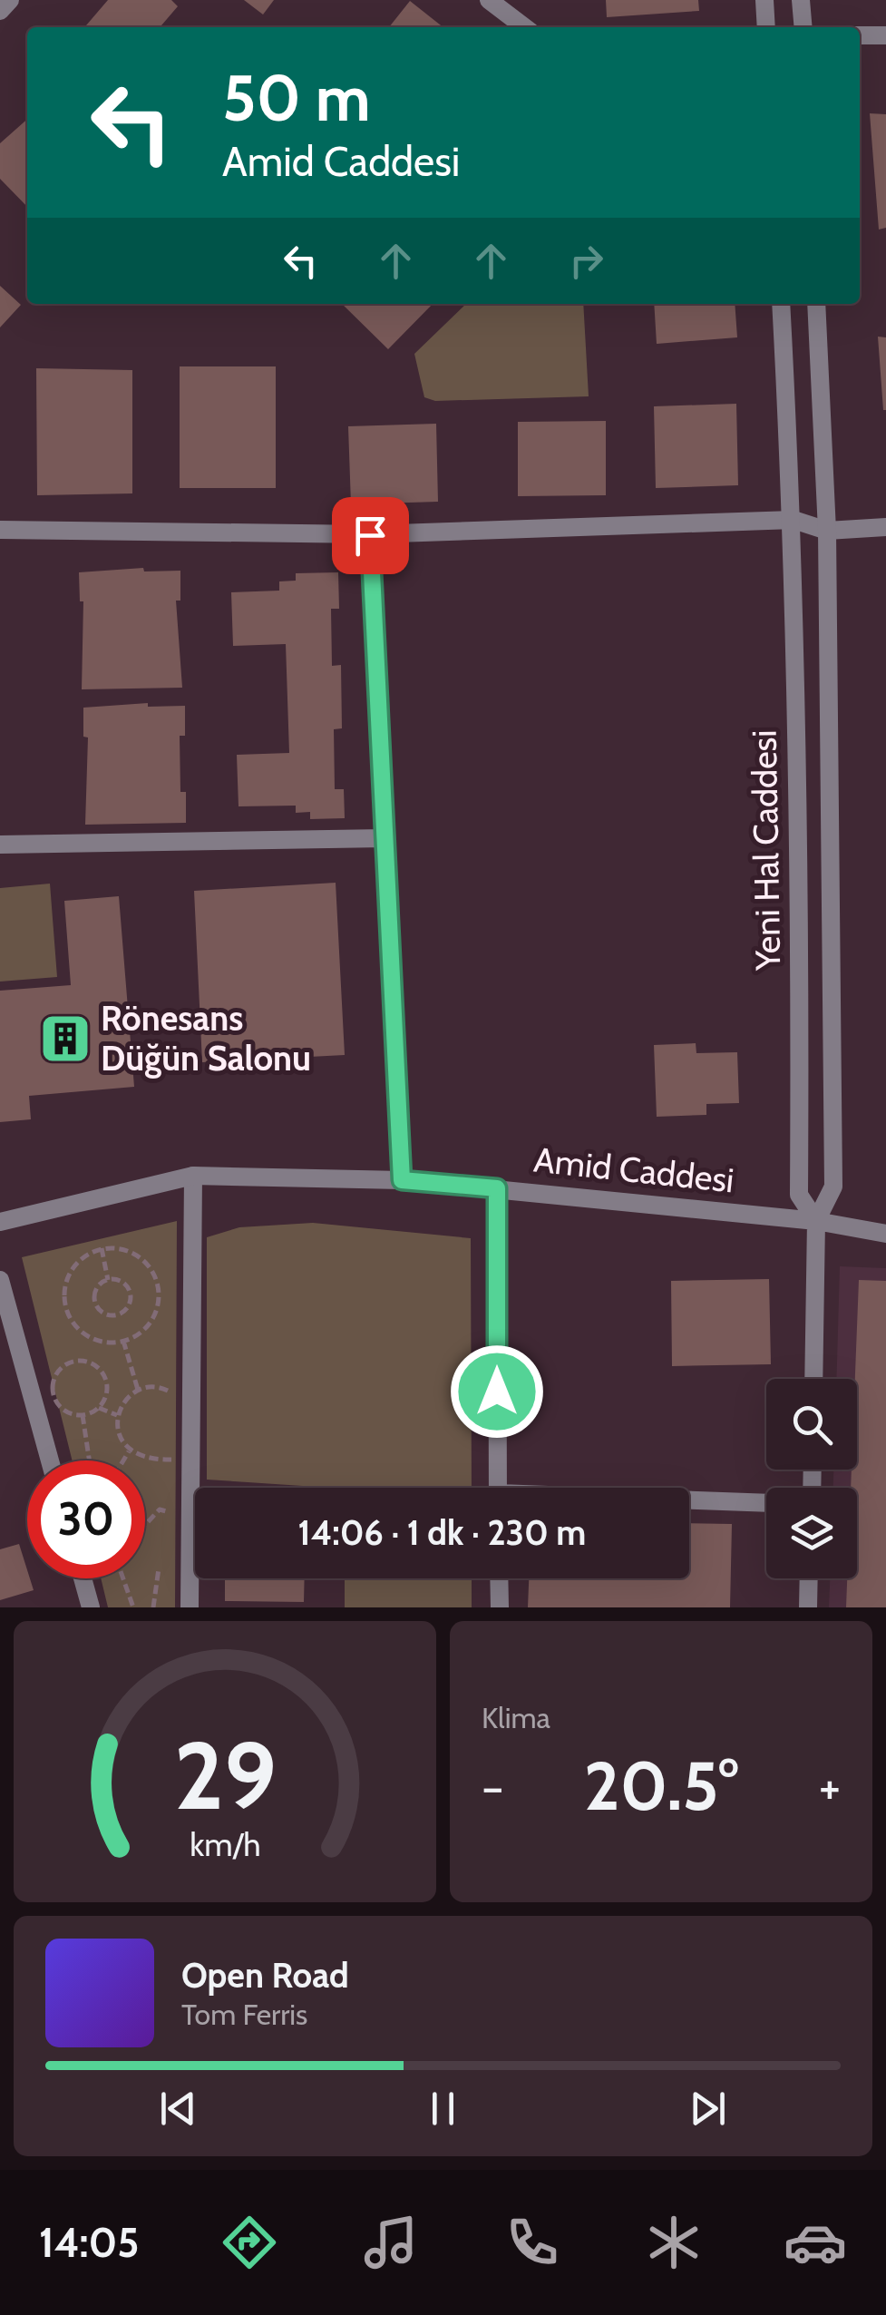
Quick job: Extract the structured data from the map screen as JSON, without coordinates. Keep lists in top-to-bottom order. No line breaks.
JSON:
{"streets":{"street":["Yeni Hal Caddesi","Amid Caddesi"]},"crossings":[["Yeni Hal Caddesi","Amid Caddesi"]],"places":{"building":["Rönesans Düğün Salonu"]},"page":{"turn":["50 m","Amid Caddesi"],"limit":"30","trip":"14:06 · 1 dk · 230 m","tile":"Klima","heat":["−","20.5°","+"],"song":["Open Road","Tom Ferris"],"tabs":"14:05","gauge":["29","km/h"]}}
